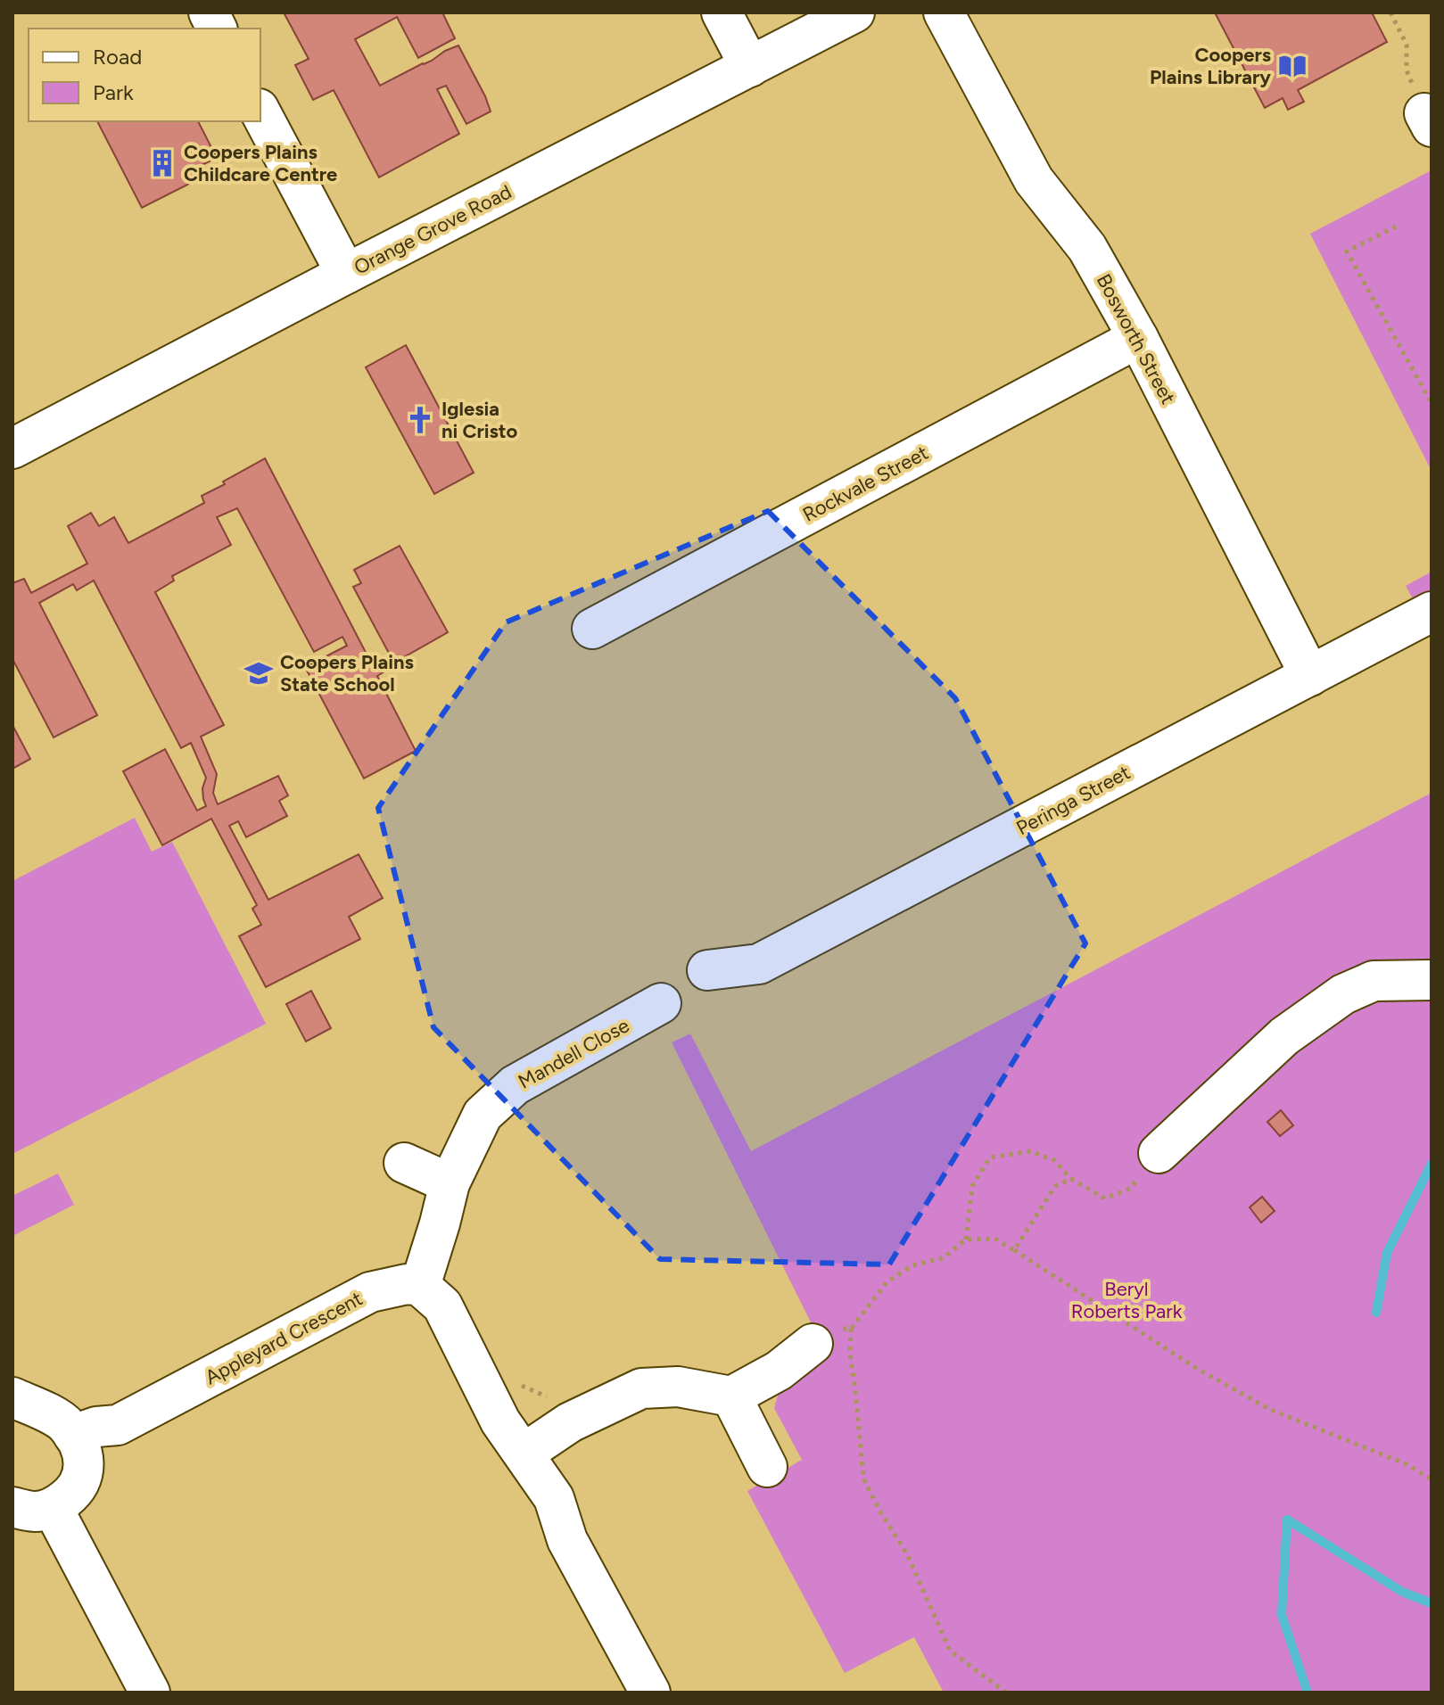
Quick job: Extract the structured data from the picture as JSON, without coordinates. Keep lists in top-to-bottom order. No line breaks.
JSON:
{"streets":{"street":["Orange Grove Road","Bosworth Street","Rockvale Street","Peringa Street","Mandell Close","Appleyard Crescent"]},"crossings":[["Bosworth Street","Rockvale Street"],["Bosworth Street","Peringa Street"],["Mandell Close","Appleyard Crescent"]],"parks":["Beryl Roberts Park"],"places":{"library":["Coopers Plains Library"],"building":["Coopers Plains Childcare Centre"],"church":["Iglesia ni Cristo"],"school or university":["Coopers Plains State School"]},"legend":["Road","Park"]}
